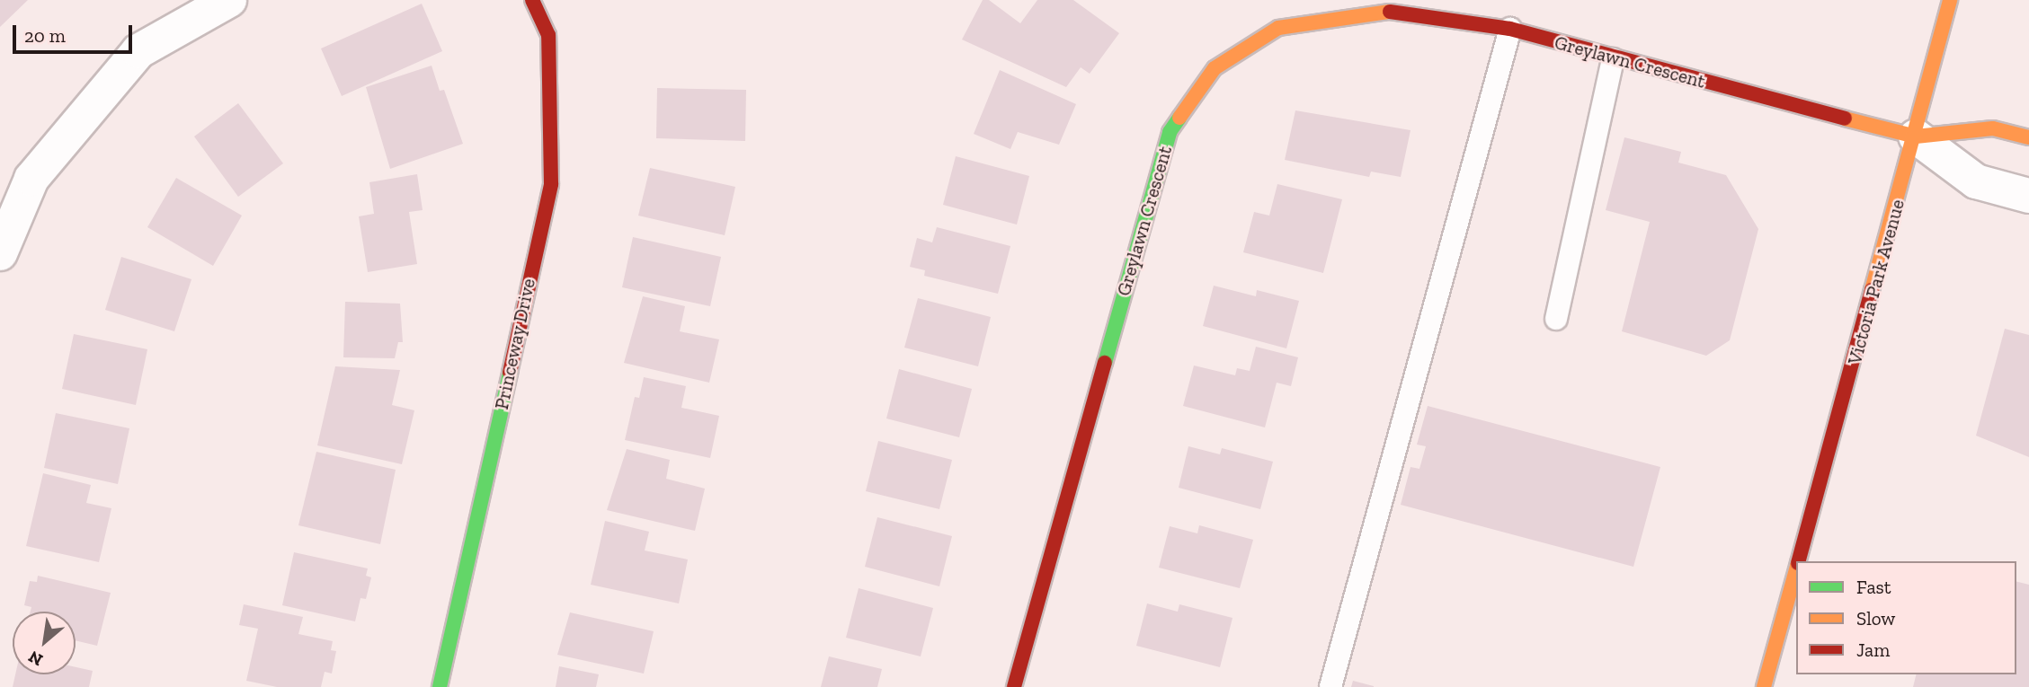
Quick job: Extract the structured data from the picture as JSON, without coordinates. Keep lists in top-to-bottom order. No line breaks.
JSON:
{"streets":{"street":["Greylawn Crescent","Victoria Park Avenue","Princeway Drive"]},"crossings":[["Greylawn Crescent","Victoria Park Avenue"]],"legend":["Fast","Slow","Jam"],"scale_bar":"20 m","north":"bottom left"}
